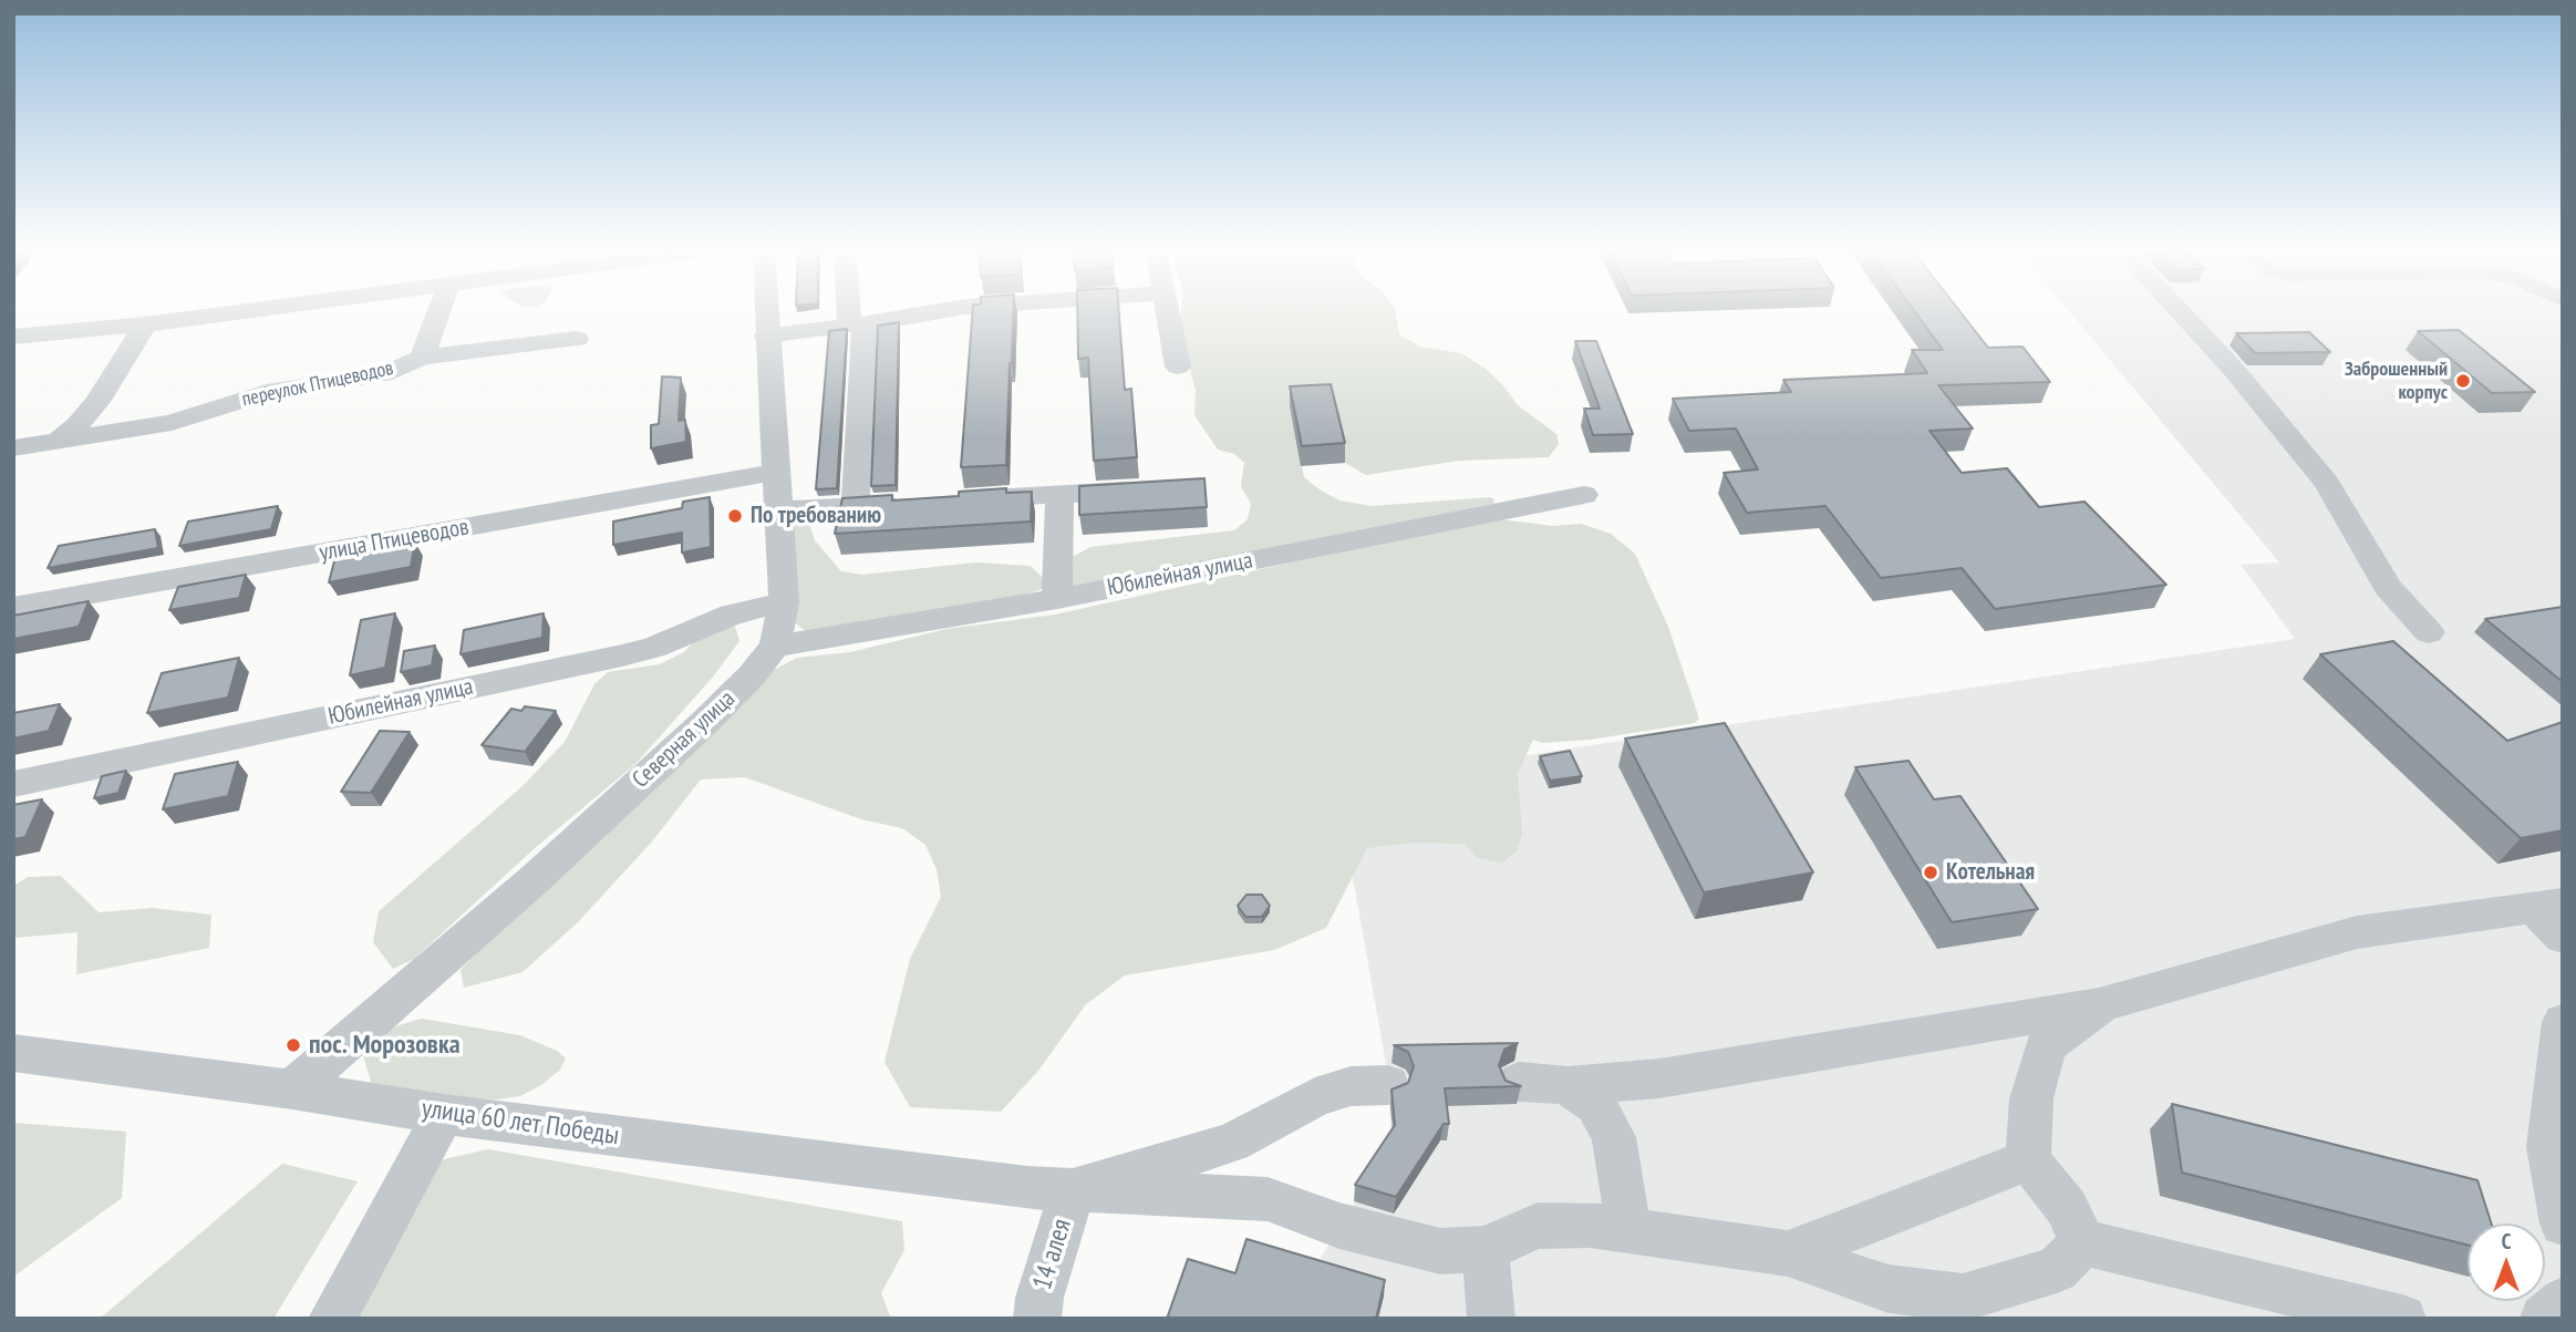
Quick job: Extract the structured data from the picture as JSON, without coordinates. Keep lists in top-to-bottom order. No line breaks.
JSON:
{"streets":{"street":["переулок Птицеводов","улица Птицеводов","Юбилейная улица","Северная улица","улица 60 лет Победы","14 алея"]},"crossings":[["улица Птицеводов","Северная улица"],["Юбилейная улица","Северная улица"],["Северная улица","улица 60 лет Победы"],["улица 60 лет Победы","14 алея"]],"places":["Заброшенный корпус","По требованию","Котельная","пос. Морозовка"],"north":"top"}
